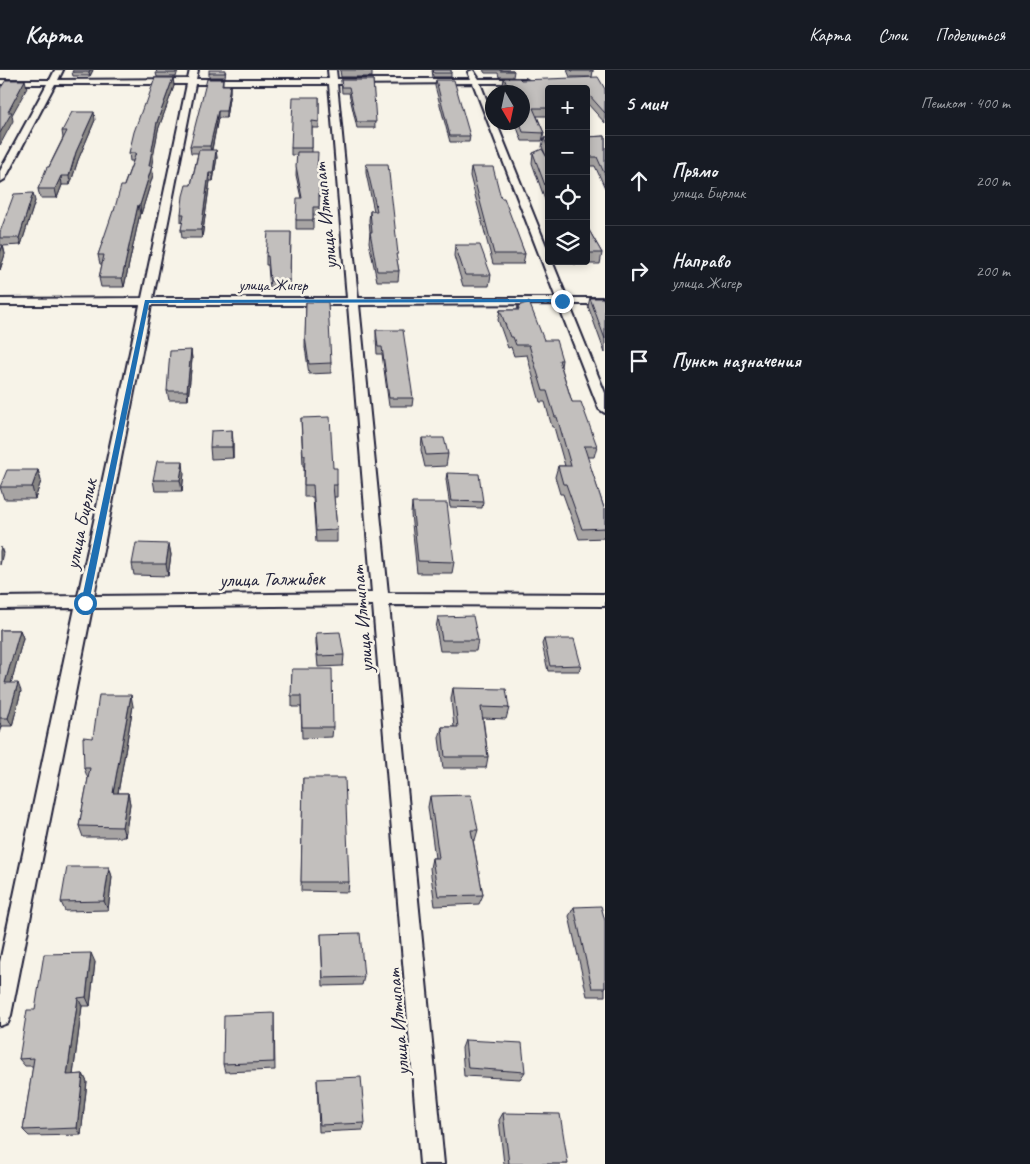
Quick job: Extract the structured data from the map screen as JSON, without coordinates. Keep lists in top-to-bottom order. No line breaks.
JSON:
{"streets":{"street":["улица Илтипат","улица Жигер","улица Бирлик","улица Талжибек"]},"crossings":[["улица Илтипат","улица Жигер"],["улица Илтипат","улица Талжибек"],["улица Жигер","улица Бирлик"],["улица Бирлик","улица Талжибек"]],"north":"bottom","page":{"header":"Карта","nav":["Карта","Слои","Поделиться"],"heading":["5 мин","Пешком · 400 m"],"map_buttons":["+","−"],"list":[["Прямо","улица Бирлик","200 m"],["Направо","улица Жигер","200 m"],"Пункт назначения"]}}
